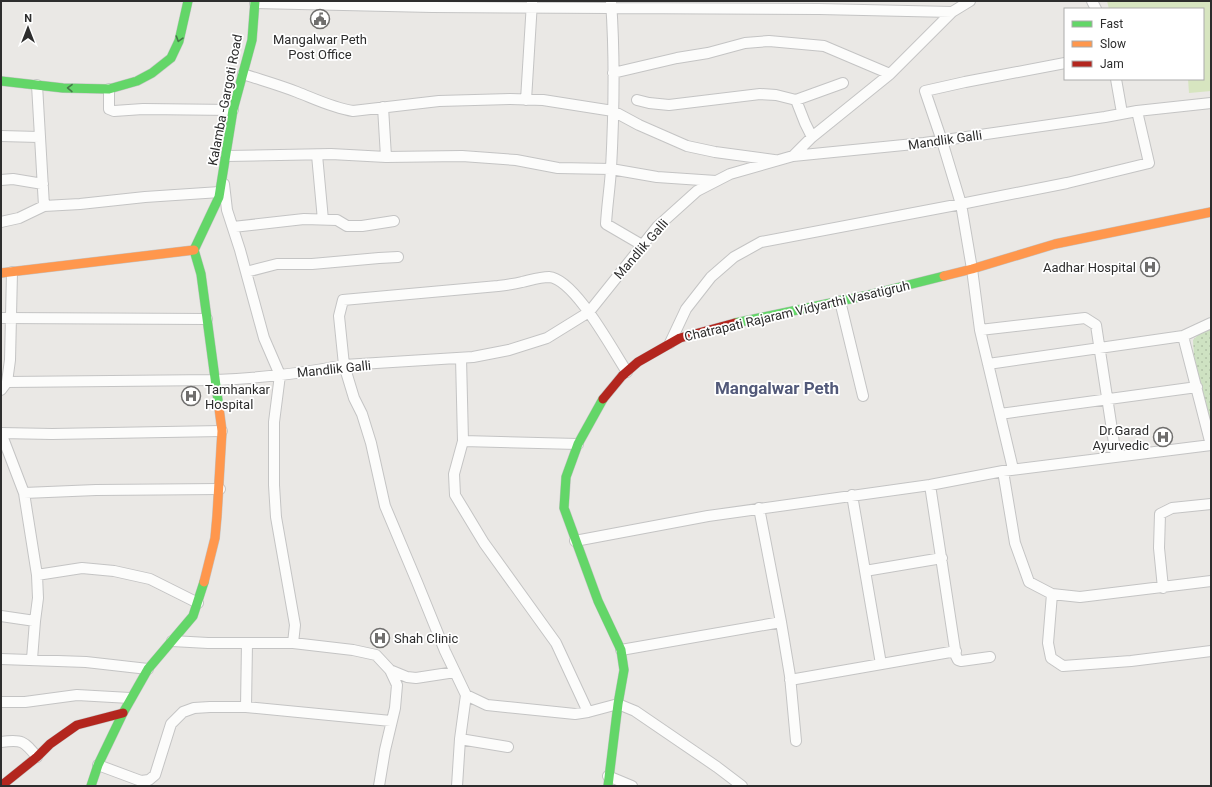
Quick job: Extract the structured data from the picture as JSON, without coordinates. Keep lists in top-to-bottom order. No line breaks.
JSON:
{"streets":{"street":["Kalamba -Gargoti Road","Mandlik Galli","Chatrapati Rajaram Vidyarthi Vasatigruh"]},"districts":["Mangalwar Peth"],"places":{"public building":["Mangalwar Peth Post Office"],"hospital":["Aadhar Hospital","Tamhankar Hospital","Dr.Garad Ayurvedic","Shah Clinic"]},"legend":["Fast","Slow","Jam"],"north":"top"}
